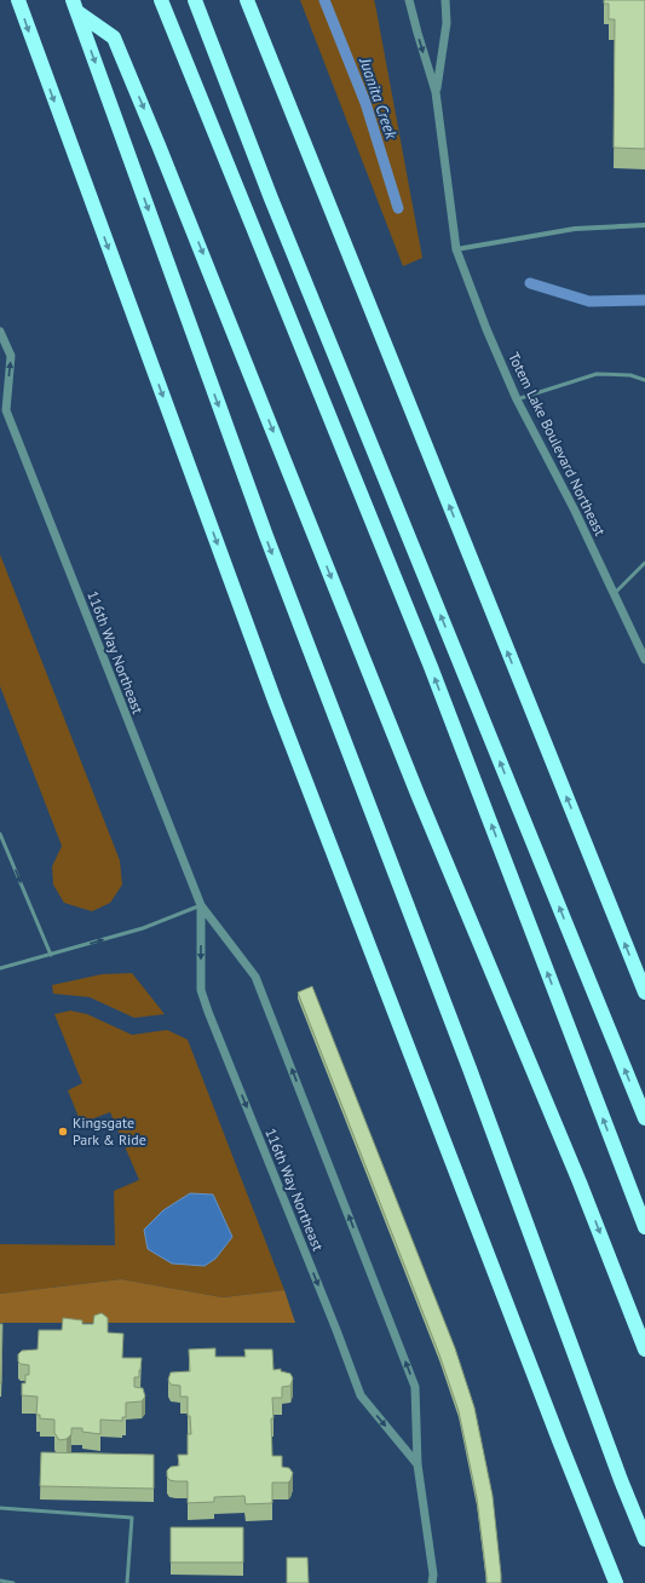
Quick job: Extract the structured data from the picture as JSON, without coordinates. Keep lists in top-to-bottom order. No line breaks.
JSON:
{"streets":{"street":["Totem Lake Boulevard Northeast","116th Way Northeast"]},"water":["Juanita Creek"],"places":["Kingsgate Park & Ride"]}
